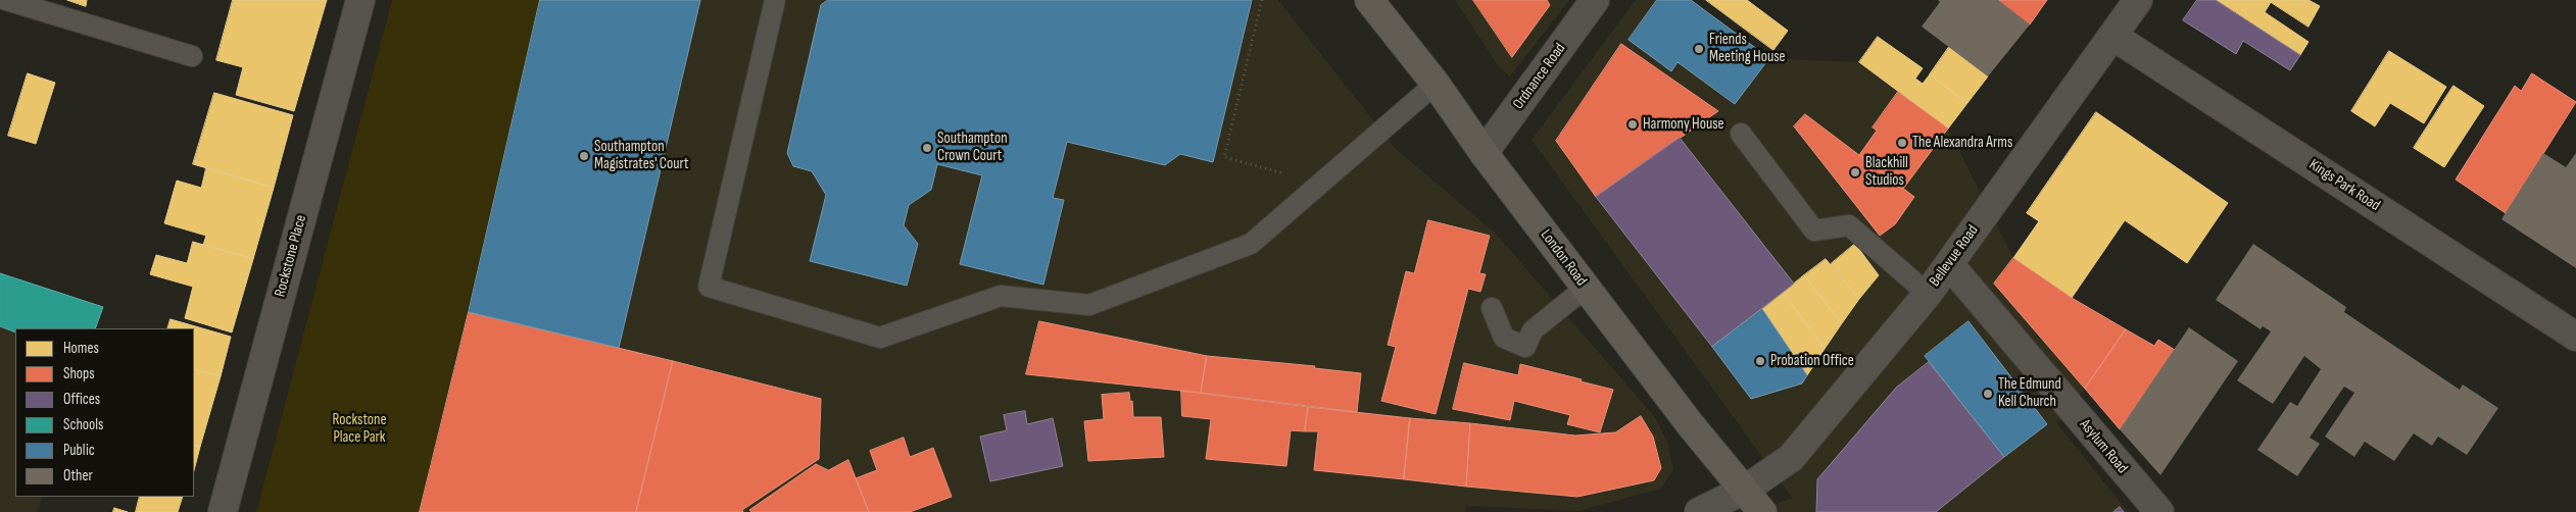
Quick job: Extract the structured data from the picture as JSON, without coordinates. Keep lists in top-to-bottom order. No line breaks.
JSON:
{"streets":{"street":["Ordnance Road","Kings Park Road","Rockstone Place","Bellevue Road","London Road","Asylum Road"]},"crossings":[["Ordnance Road","London Road"],["Kings Park Road","Bellevue Road"],["Bellevue Road","London Road"],["Bellevue Road","Asylum Road"]],"parks":["Rockstone Place Park"],"places":["Friends Meeting House","Harmony House","The Alexandra Arms","Southampton Crown Court","Southampton Magistrates' Court","Blackhill Studios","Probation Office","The Edmund Kell Church"],"legend":["Homes","Shops","Offices","Schools","Public","Other"]}
